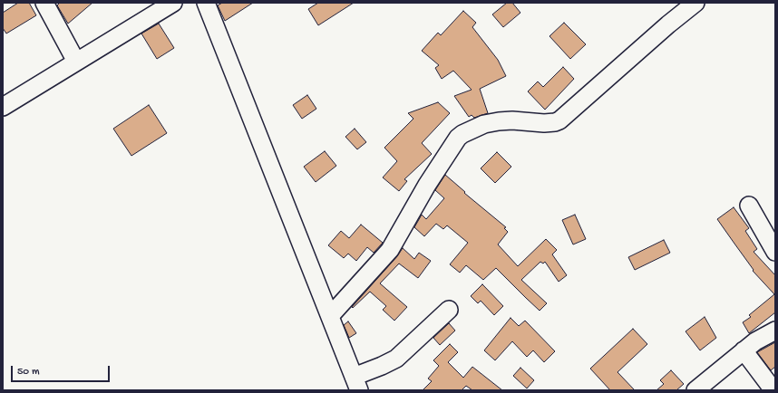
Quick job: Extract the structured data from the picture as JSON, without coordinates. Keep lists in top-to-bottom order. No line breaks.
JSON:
{"scale_bar":"50 m"}
